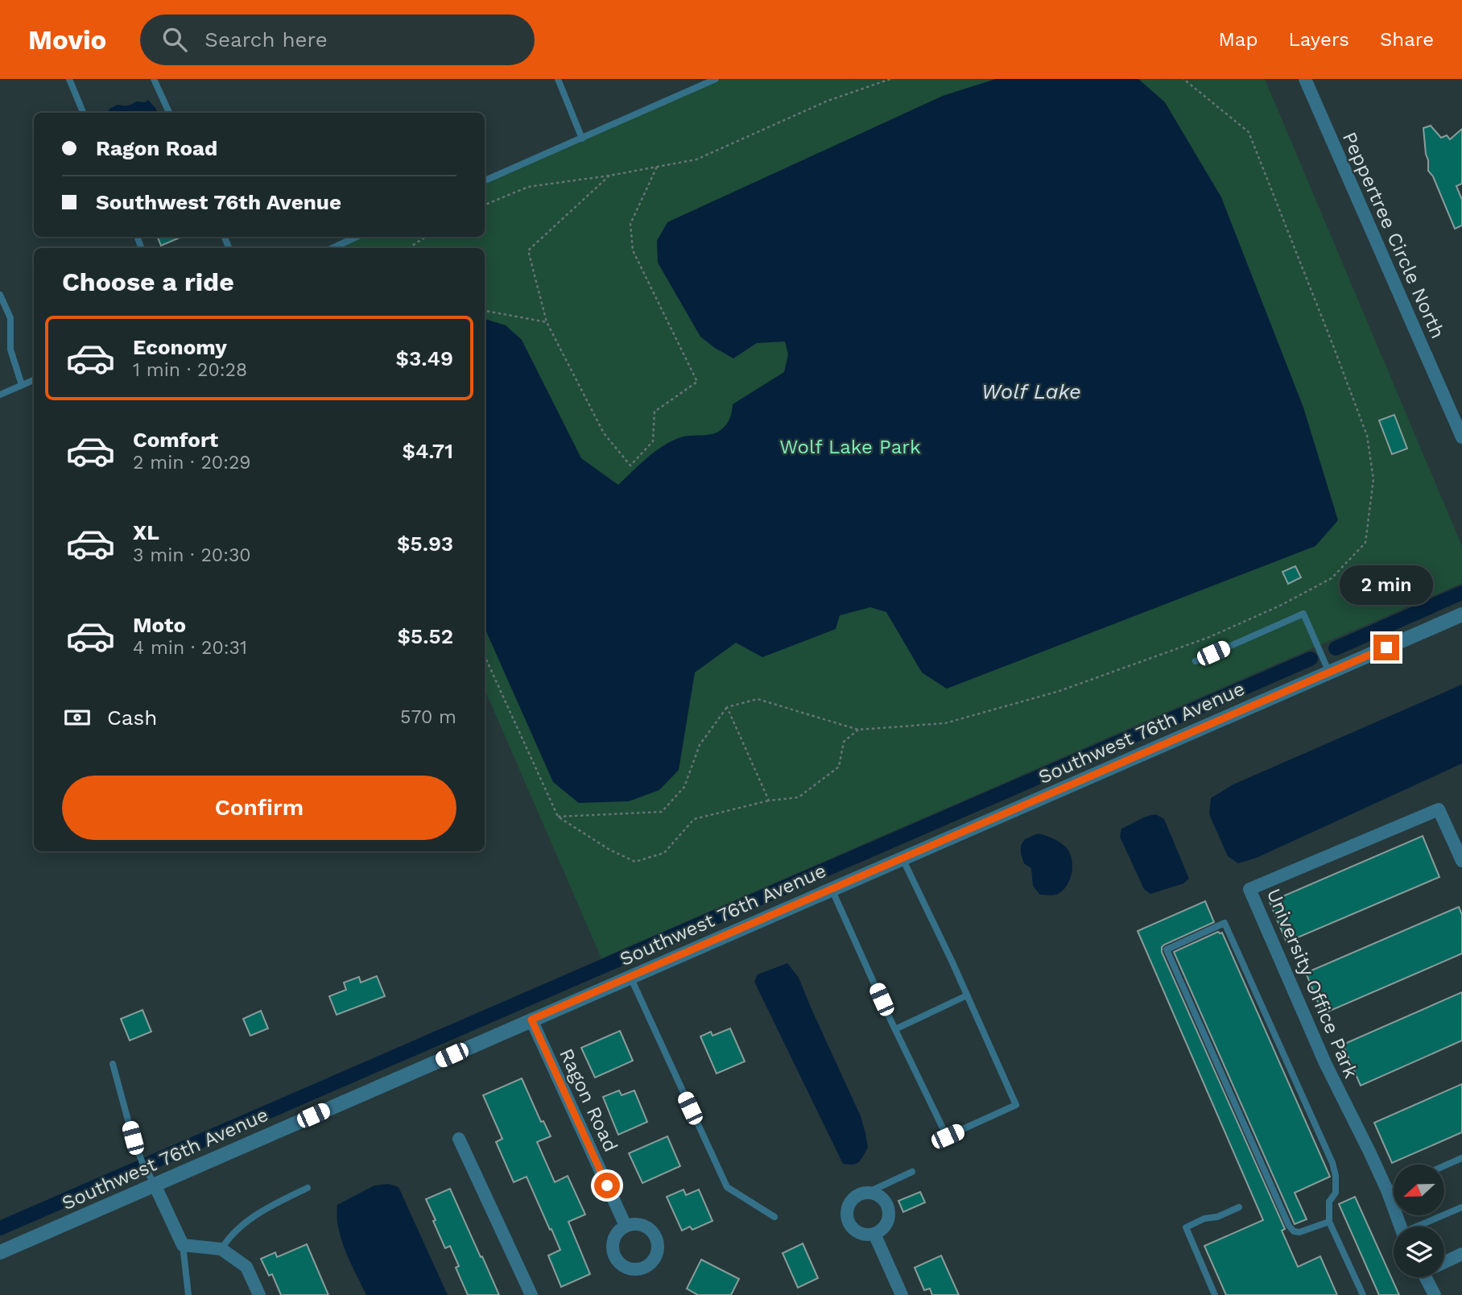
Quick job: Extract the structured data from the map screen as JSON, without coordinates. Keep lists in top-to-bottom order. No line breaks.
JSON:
{"streets":{"street":["Peppertree Circle North","Southwest 76th Avenue","University Office Park","Ragon Road"]},"crossings":[["Southwest 76th Avenue","Ragon Road"]],"water":["Wolf Lake"],"parks":["Wolf Lake Park"],"north":"left","page":{"header":"Movio","search":"Search here","nav":["Map","Layers","Share"],"banner":["Ragon Road","Southwest 76th Avenue"],"heading":"Choose a ride","list":[{"name":"Economy","note":"1 min · 20:28","value":"$3.49"},{"name":"Comfort","note":"2 min · 20:29","value":"$4.71"},{"name":"XL","note":"3 min · 20:30","value":"$5.93"},{"name":"Moto","note":"4 min · 20:31","value":"$5.52"}],"bubble":"2 min","pay":["Cash","570 m"],"buttons":"Confirm"}}
